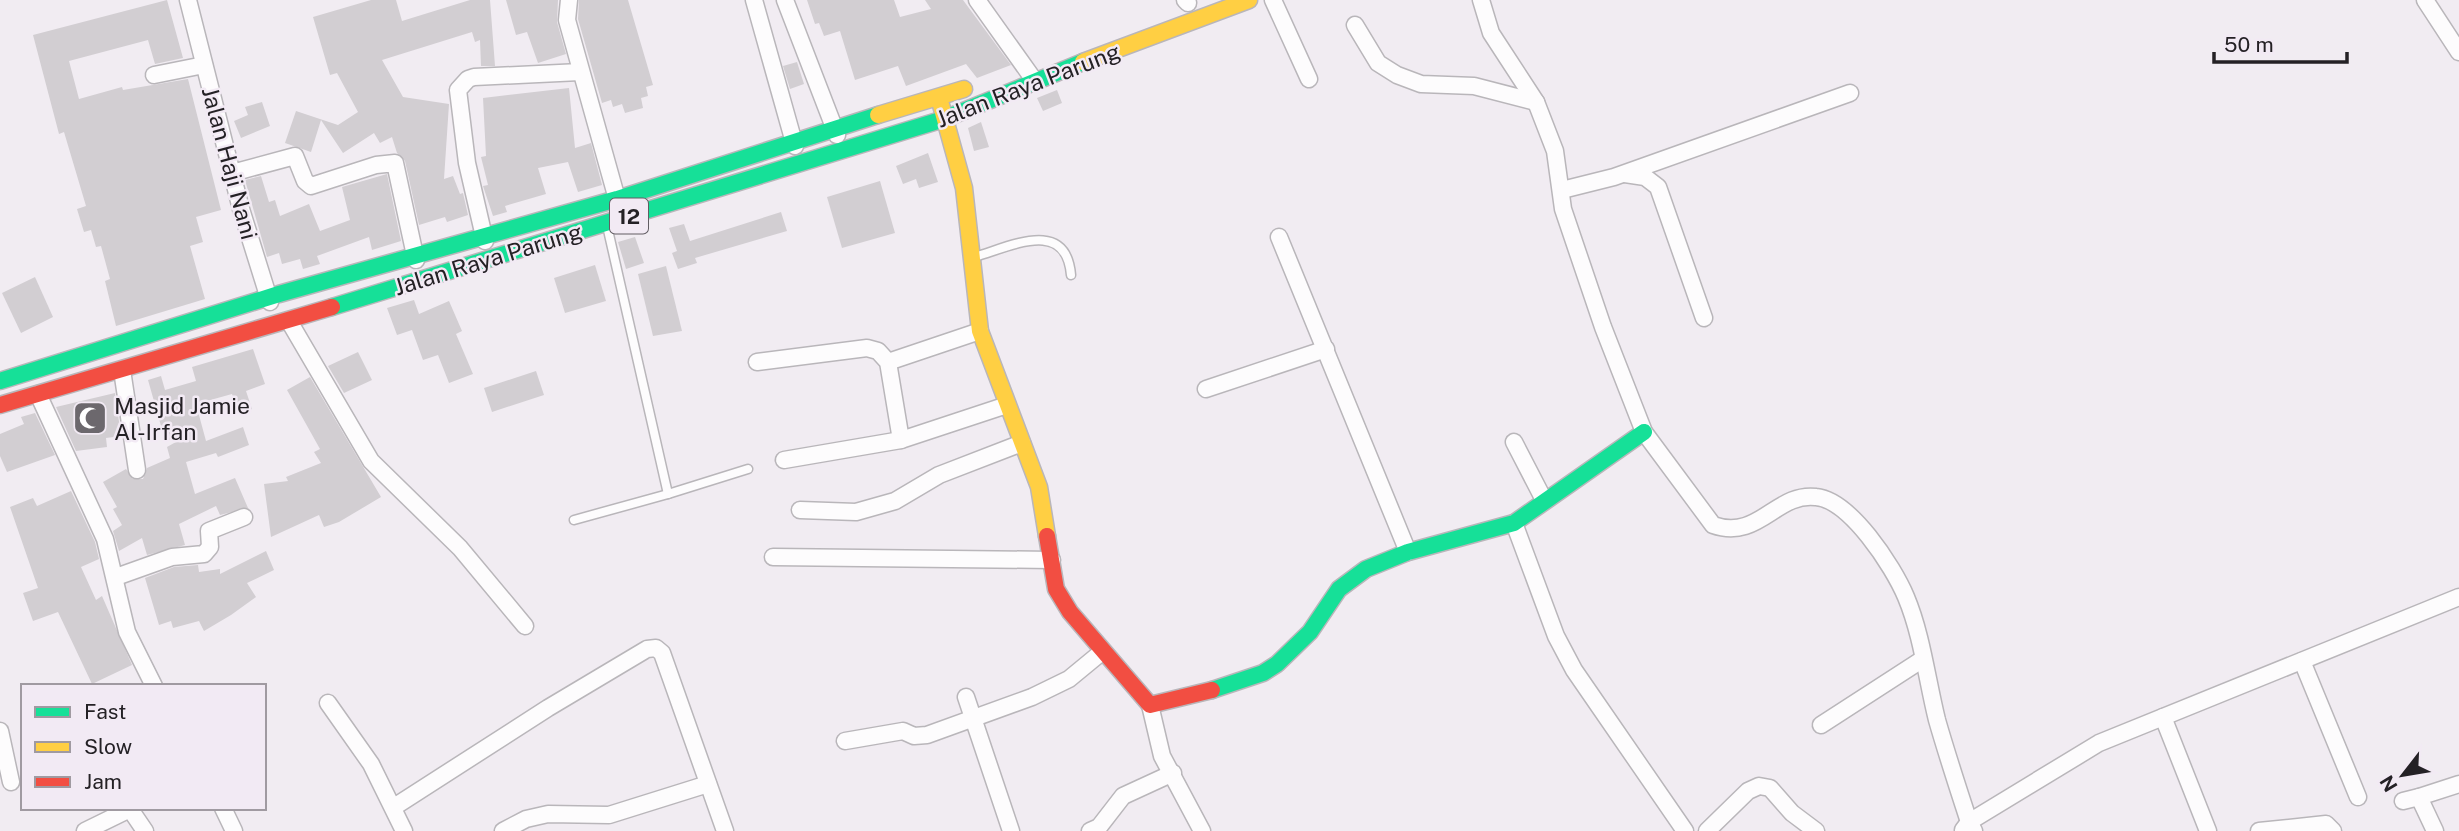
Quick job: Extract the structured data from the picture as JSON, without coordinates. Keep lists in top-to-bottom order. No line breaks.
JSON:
{"streets":{"main road":["Jalan Raya Parung","12"],"street":["Jalan Haji Nani"]},"crossings":[["Jalan Raya Parung","Jalan Haji Nani"]],"places":{"mosque":["Masjid Jamie Al-Irfan"]},"legend":["Fast","Slow","Jam"],"scale_bar":"50 m","north":"bottom left"}
